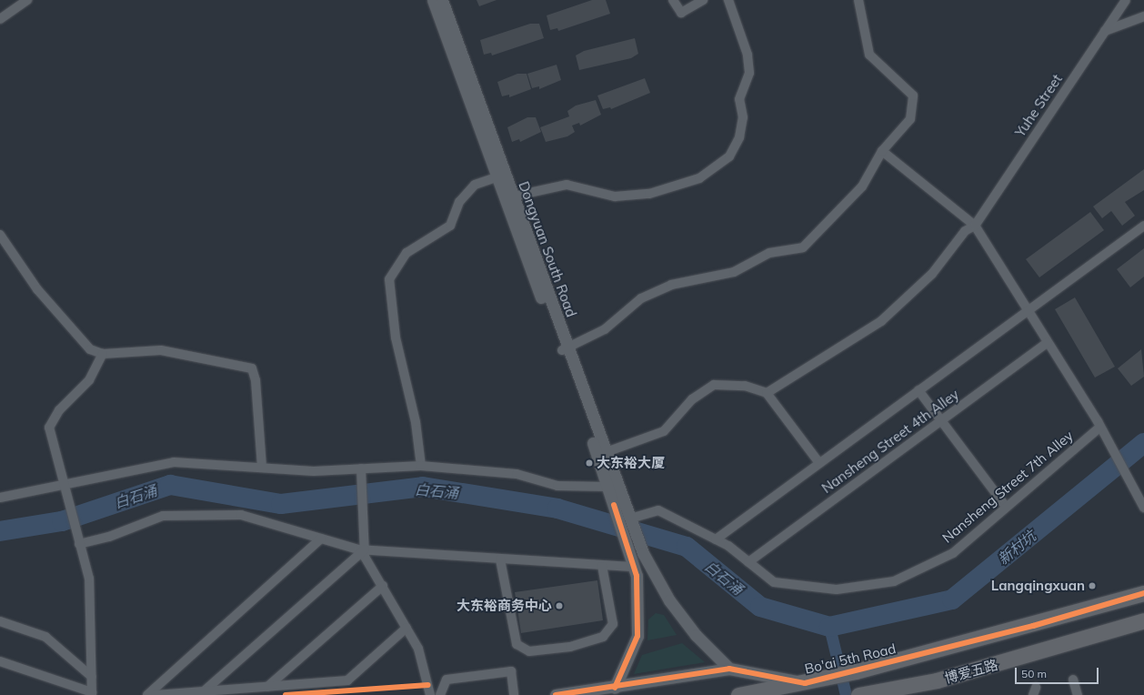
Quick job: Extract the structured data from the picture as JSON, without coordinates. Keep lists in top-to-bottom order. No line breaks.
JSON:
{"streets":{"highway":["Bo'ai 5th Road","博爱五路"],"street":["Yuhe Street","Dongyuan South Road","Nansheng Street 4th Alley","Nansheng Street 7th Alley"]},"crossings":[["Dongyuan South Road","Nansheng Street 7th Alley"],["Dongyuan South Road","Bo'ai 5th Road"],["Nansheng Street 4th Alley","Nansheng Street 7th Alley"]],"water":["白石涌","新村坑"],"places":["大东裕大厦","Langqingxuan","大东裕商务中心"],"scale_bar":"50 m"}
